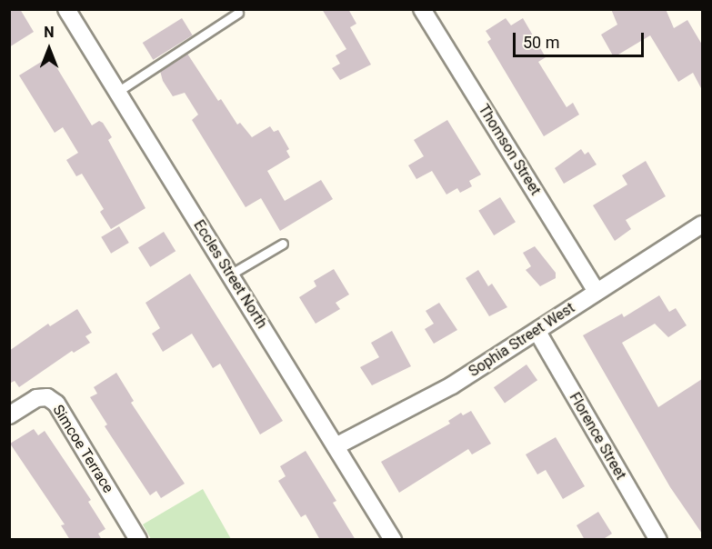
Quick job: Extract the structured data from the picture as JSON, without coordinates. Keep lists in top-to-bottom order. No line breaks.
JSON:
{"streets":{"street":["Thomson Street","Eccles Street North","Sophia Street West","Florence Street","Simcoe Terrace"]},"crossings":[["Thomson Street","Sophia Street West"],["Eccles Street North","Sophia Street West"],["Sophia Street West","Florence Street"]],"scale_bar":"50 m","north":"top"}
